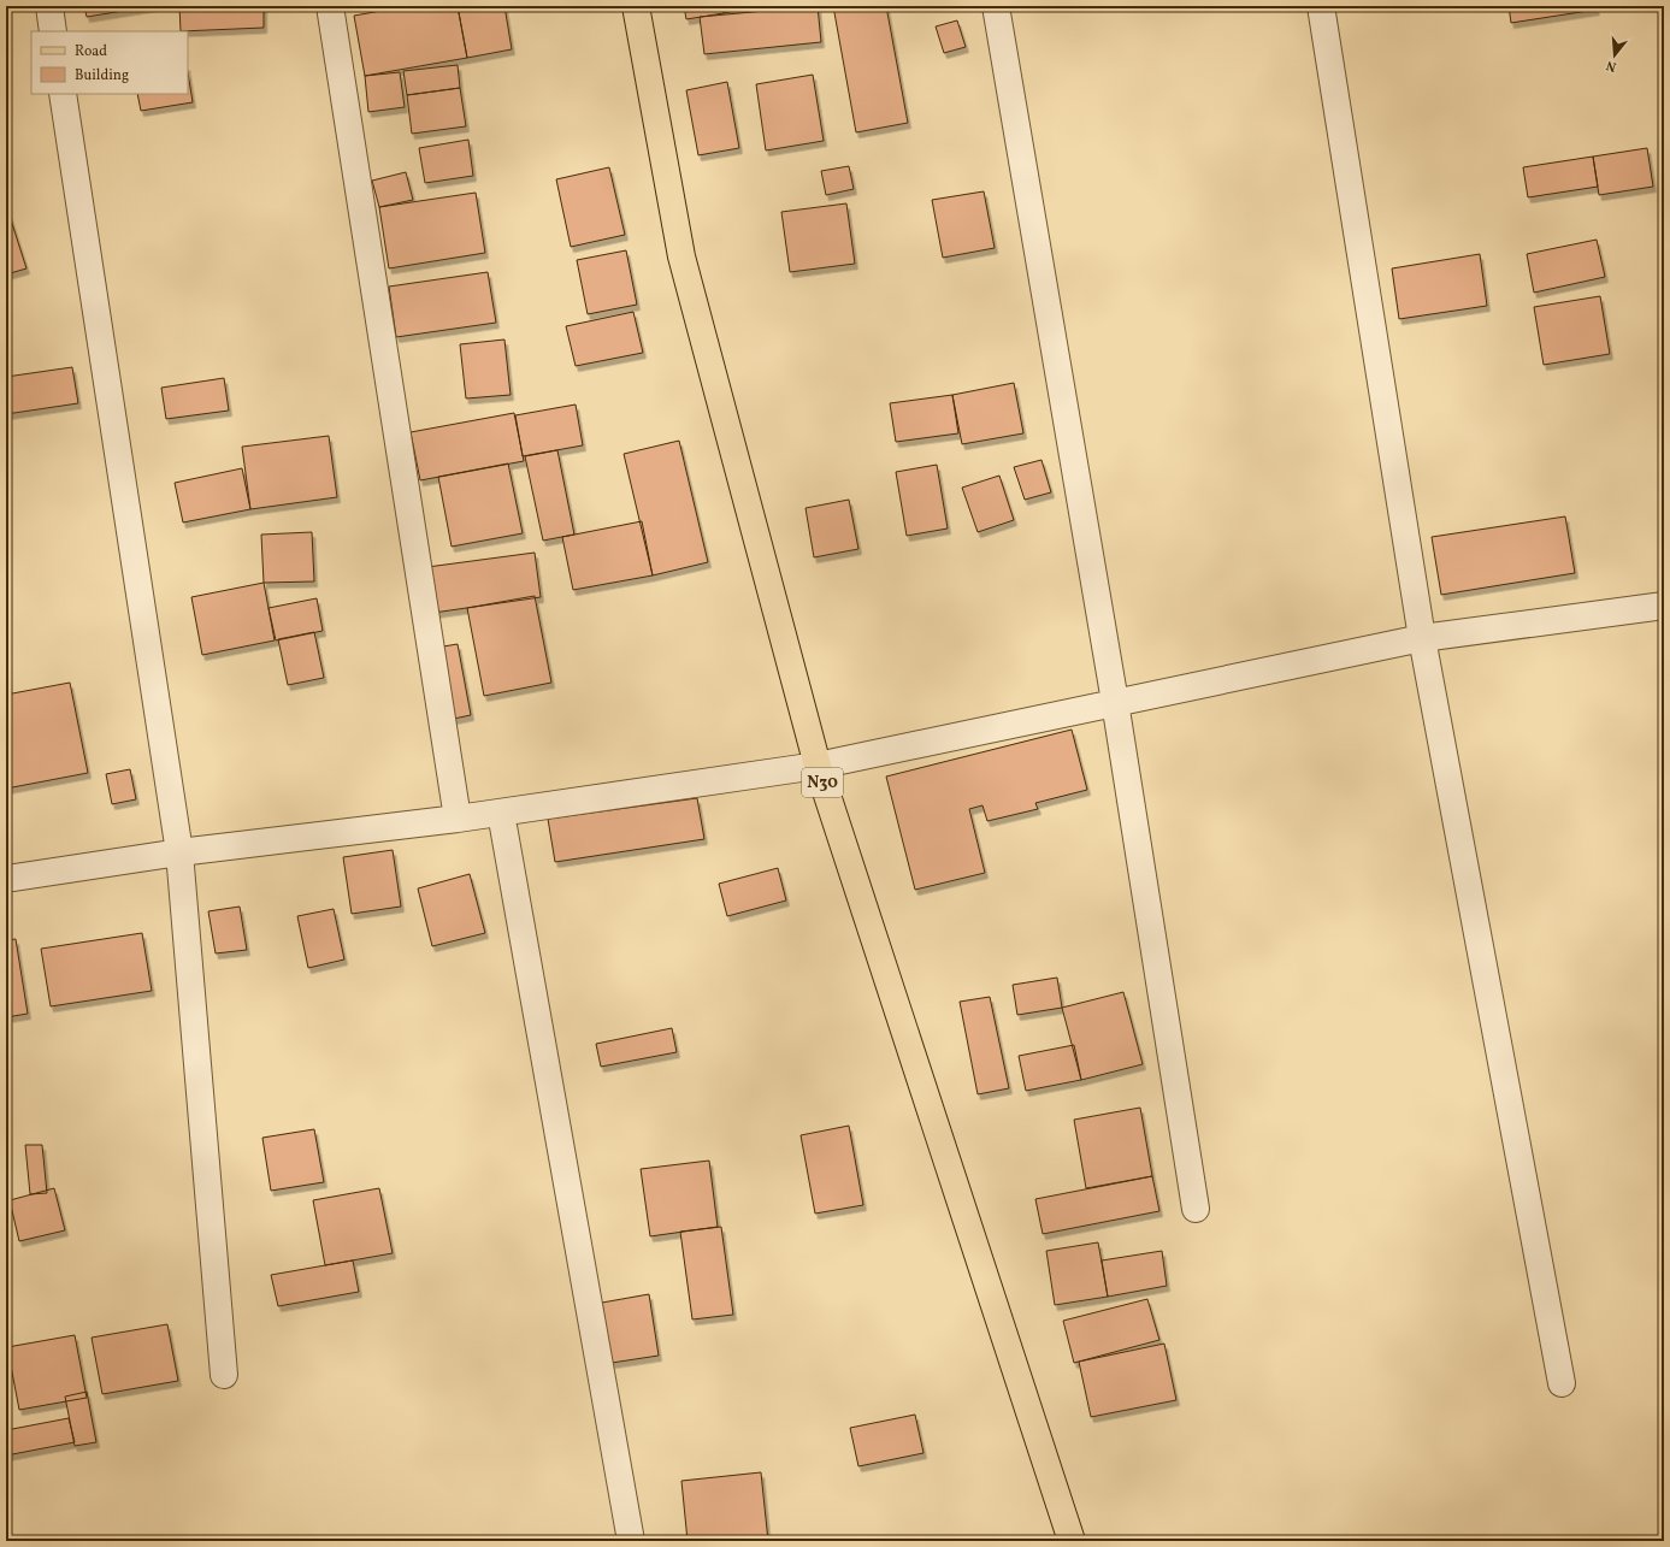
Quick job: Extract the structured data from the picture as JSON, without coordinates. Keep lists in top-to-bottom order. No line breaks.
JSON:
{"streets":{"main road":["N30"]},"legend":["Road","Building"],"north":"bottom"}
